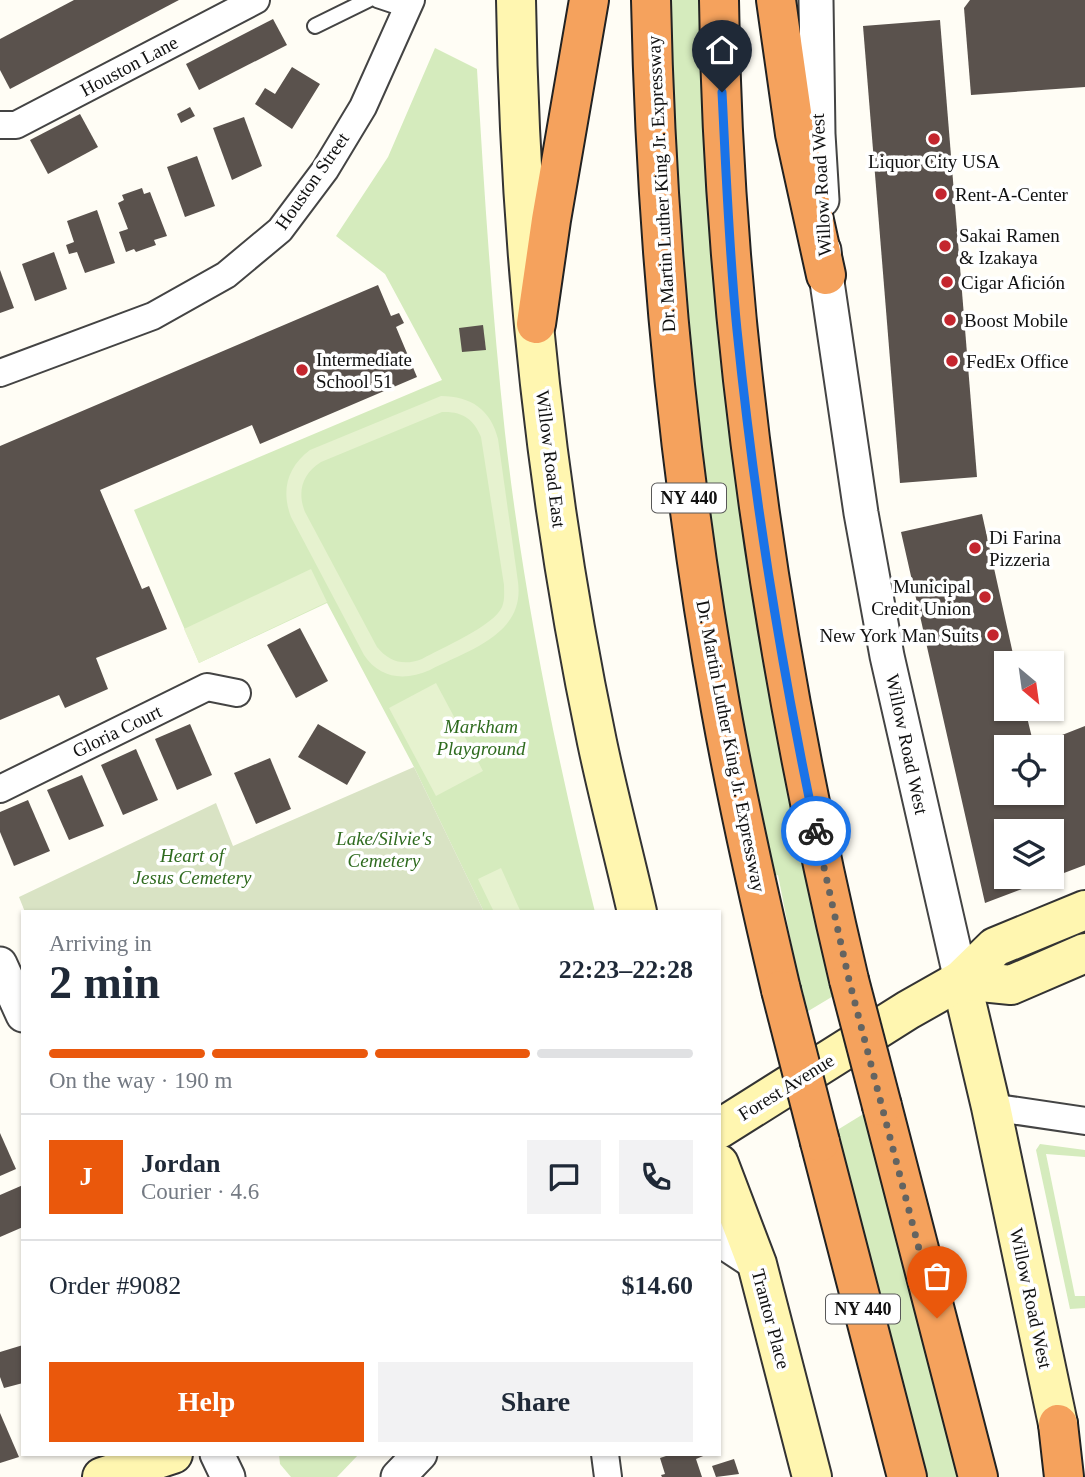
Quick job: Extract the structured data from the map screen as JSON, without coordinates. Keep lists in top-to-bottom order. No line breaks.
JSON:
{"streets":{"highway":["Dr. Martin Luther King Jr. Expressway","NY 440"],"main road":["Willow Road West","Willow Road East","Forest Avenue","Trantor Place"],"street":["Houston Lane","Houston Street","Gloria Court"]},"crossings":[["Willow Road West","Forest Avenue"]],"parks":["Markham Playground","Lake/Silvie's Cemetery","Heart of Jesus Cemetery"],"places":["Liquor City USA","Rent-A-Center","Sakai Ramen & Izakaya","Cigar Afición","Boost Mobile","FedEx Office","Intermediate School 51","Di Farina Pizzeria","Municipal Credit Union","New York Man Suits"],"north":"bottom right","page":{"heading":["2 min","Arriving in","22:23–22:28"],"panel":["Jordan","Courier · 4.6","Order #9082","$14.60"],"bar":"On the way · 190 m","round":"J","buttons":["Help","Share"]}}
